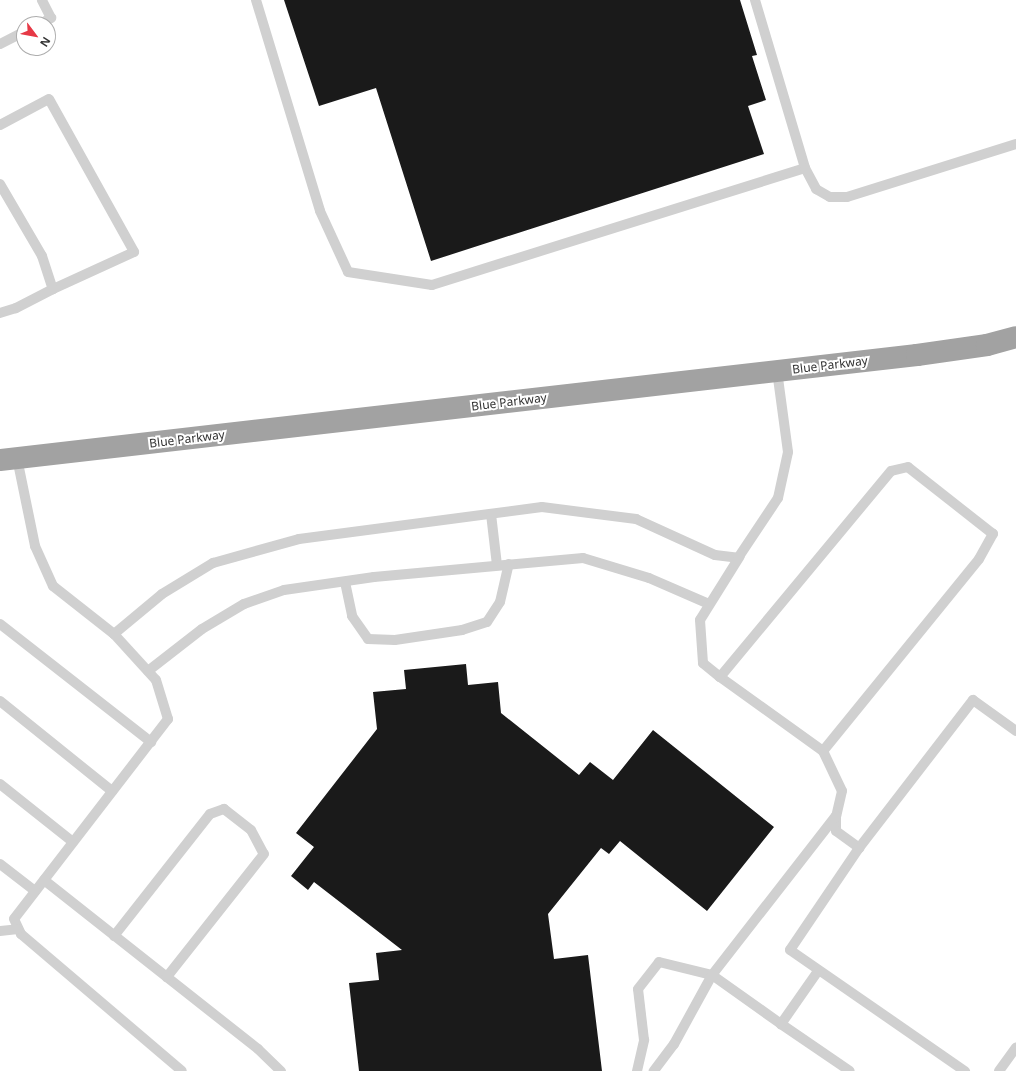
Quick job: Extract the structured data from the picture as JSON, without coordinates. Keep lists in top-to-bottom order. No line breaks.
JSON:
{"streets":{"highway":["Blue Parkway"]},"north":"bottom right"}
